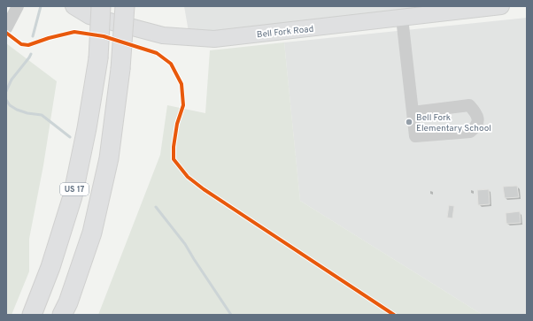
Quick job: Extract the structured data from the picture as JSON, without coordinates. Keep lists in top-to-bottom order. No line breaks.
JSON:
{"streets":{"highway":["US 17"],"main road":["Bell Fork Road"]},"places":["Bell Fork Elementary School"]}
